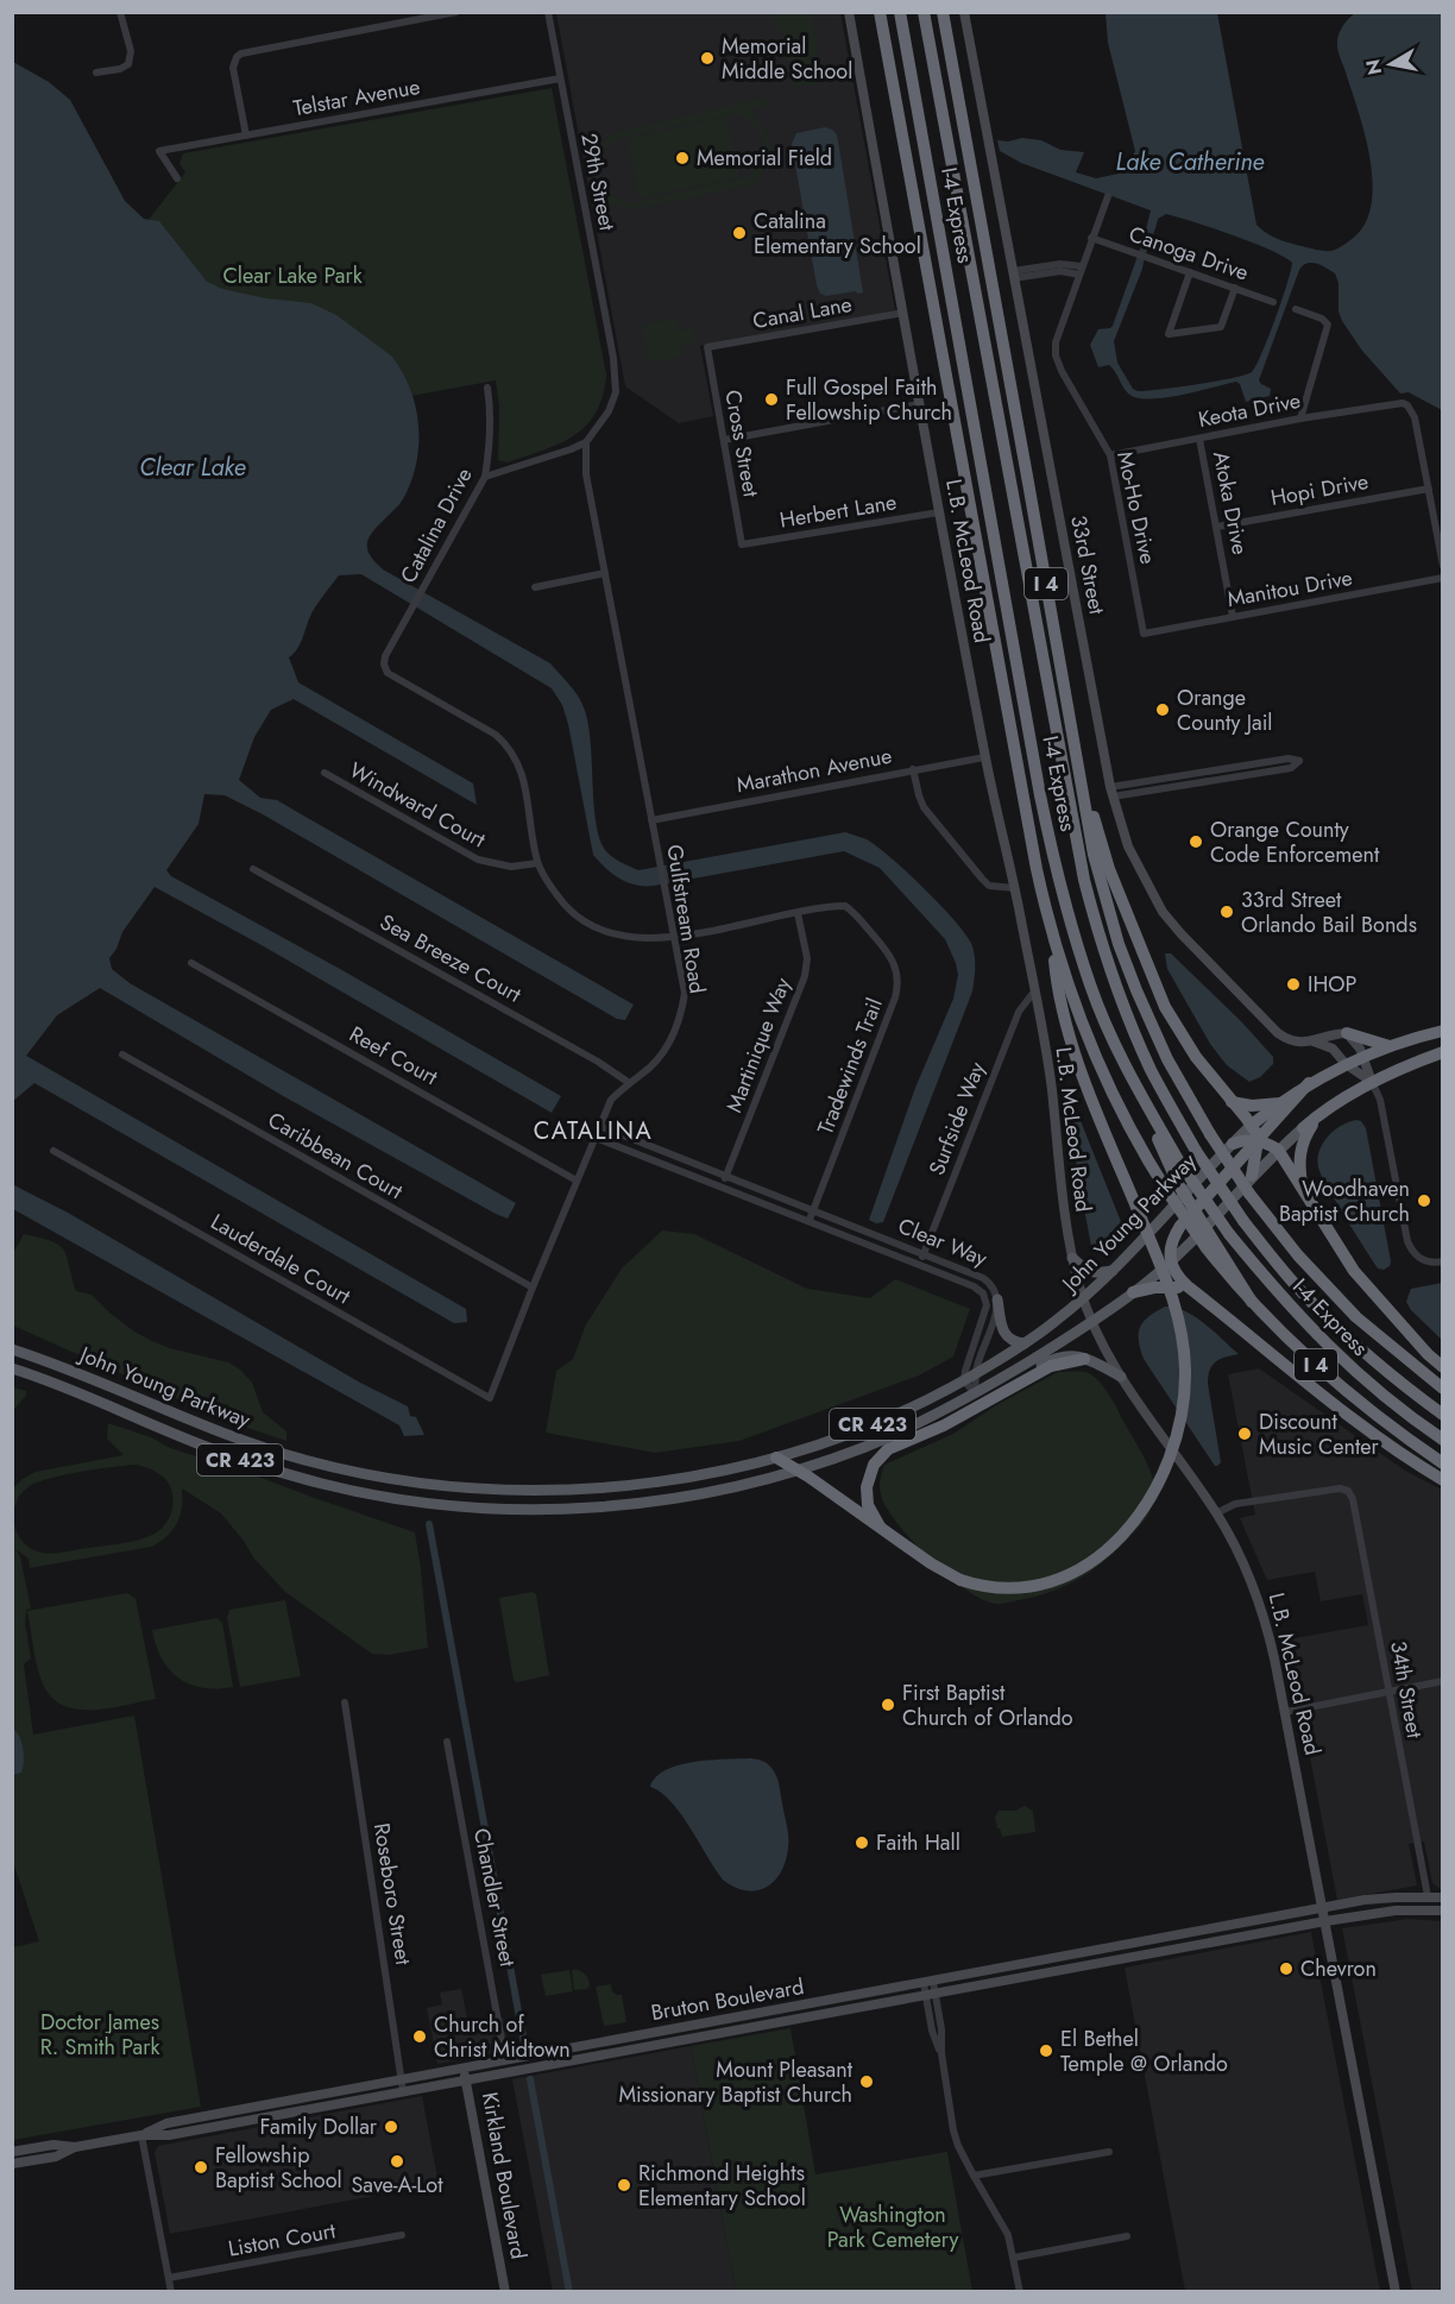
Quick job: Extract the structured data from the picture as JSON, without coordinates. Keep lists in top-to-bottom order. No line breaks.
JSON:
{"streets":{"highway":["I-4 Express","I 4","John Young Parkway","CR 423"],"street":["Telstar Avenue","29th Street","Canoga Drive","Canal Lane","Keota Drive","Cross Street","Hopi Drive","Atoka Drive","Mo-Ho Drive","Herbert Lane","Catalina Drive","L.B. McLeod Road","33rd Street","Manitou Drive","Marathon Avenue","Windward Court","Gulfstream Road","Sea Breeze Court","Martinique Way","Reef Court","Tradewinds Trail","Surfside Way","Caribbean Court","Clear Way","Lauderdale Court","34th Street","Roseboro Street","Chandler Street","Bruton Boulevard","Kirkland Boulevard","Liston Court"]},"crossings":[["Telstar Avenue","29th Street"],["29th Street","Gulfstream Road"],["Canoga Drive","Mo-Ho Drive"],["Canal Lane","Cross Street"],["Canal Lane","L.B. McLeod Road"],["Keota Drive","Hopi Drive"],["Keota Drive","Atoka Drive"],["Keota Drive","Mo-Ho Drive"],["Cross Street","Herbert Lane"],["Hopi Drive","Atoka Drive"],["Atoka Drive","Manitou Drive"],["Mo-Ho Drive","Manitou Drive"],["Herbert Lane","L.B. McLeod Road"],["Catalina Drive","Tradewinds Trail"],["L.B. McLeod Road","Marathon Avenue"],["L.B. McLeod Road","Surfside Way"],["L.B. McLeod Road","John Young Parkway"],["L.B. McLeod Road","34th Street"],["L.B. McLeod Road","Bruton Boulevard"],["33rd Street","John Young Parkway"],["Marathon Avenue","Gulfstream Road"],["Windward Court","Tradewinds Trail"],["Gulfstream Road","Sea Breeze Court"],["Gulfstream Road","Reef Court"],["Gulfstream Road","Tradewinds Trail"],["Gulfstream Road","Caribbean Court"],["Gulfstream Road","Clear Way"],["Gulfstream Road","Lauderdale Court"],["Martinique Way","Tradewinds Trail"],["Martinique Way","Clear Way"],["Tradewinds Trail","Clear Way"],["Surfside Way","Clear Way"],["John Young Parkway","Clear Way"],["34th Street","Bruton Boulevard"],["Roseboro Street","Bruton Boulevard"],["Chandler Street","Bruton Boulevard"],["Bruton Boulevard","Kirkland Boulevard"]],"districts":["CATALINA"],"water":["Lake Catherine","Clear Lake"],"parks":["Clear Lake Park","Doctor James R. Smith Park","Washington Park Cemetery"],"places":["Memorial Middle School","Memorial Field","Catalina Elementary School","Full Gospel Faith Fellowship Church","Orange County Jail","Orange County Code Enforcement","33rd Street Orlando Bail Bonds","IHOP","Woodhaven Baptist Church","Discount Music Center","First Baptist Church of Orlando","Faith Hall","Chevron","Church of Christ Midtown","El Bethel Temple @ Orlando","Mount Pleasant Missionary Baptist Church","Family Dollar","Save-A-Lot","Fellowship Baptist School","Richmond Heights Elementary School"],"north":"left"}
